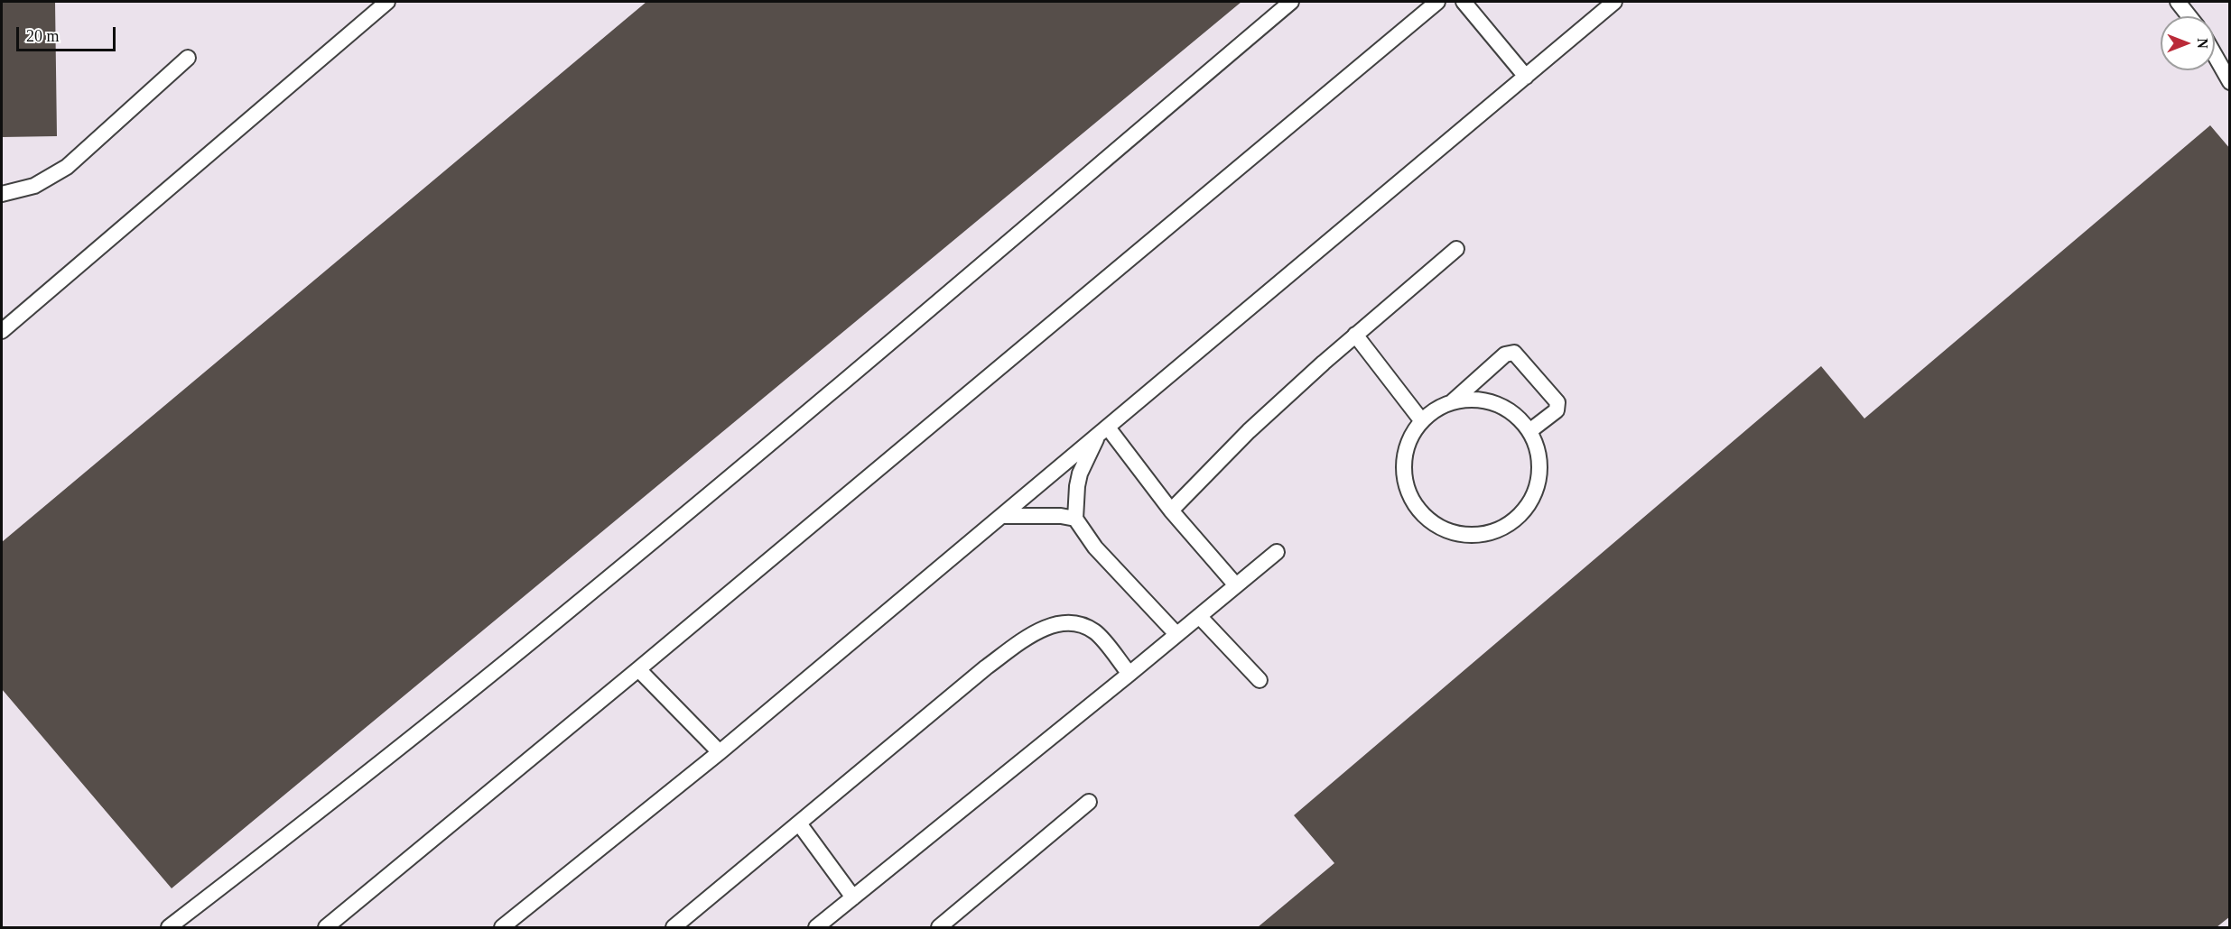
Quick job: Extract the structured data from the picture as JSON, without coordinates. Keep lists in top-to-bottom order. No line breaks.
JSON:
{"scale_bar":"20 m","north":"right"}
